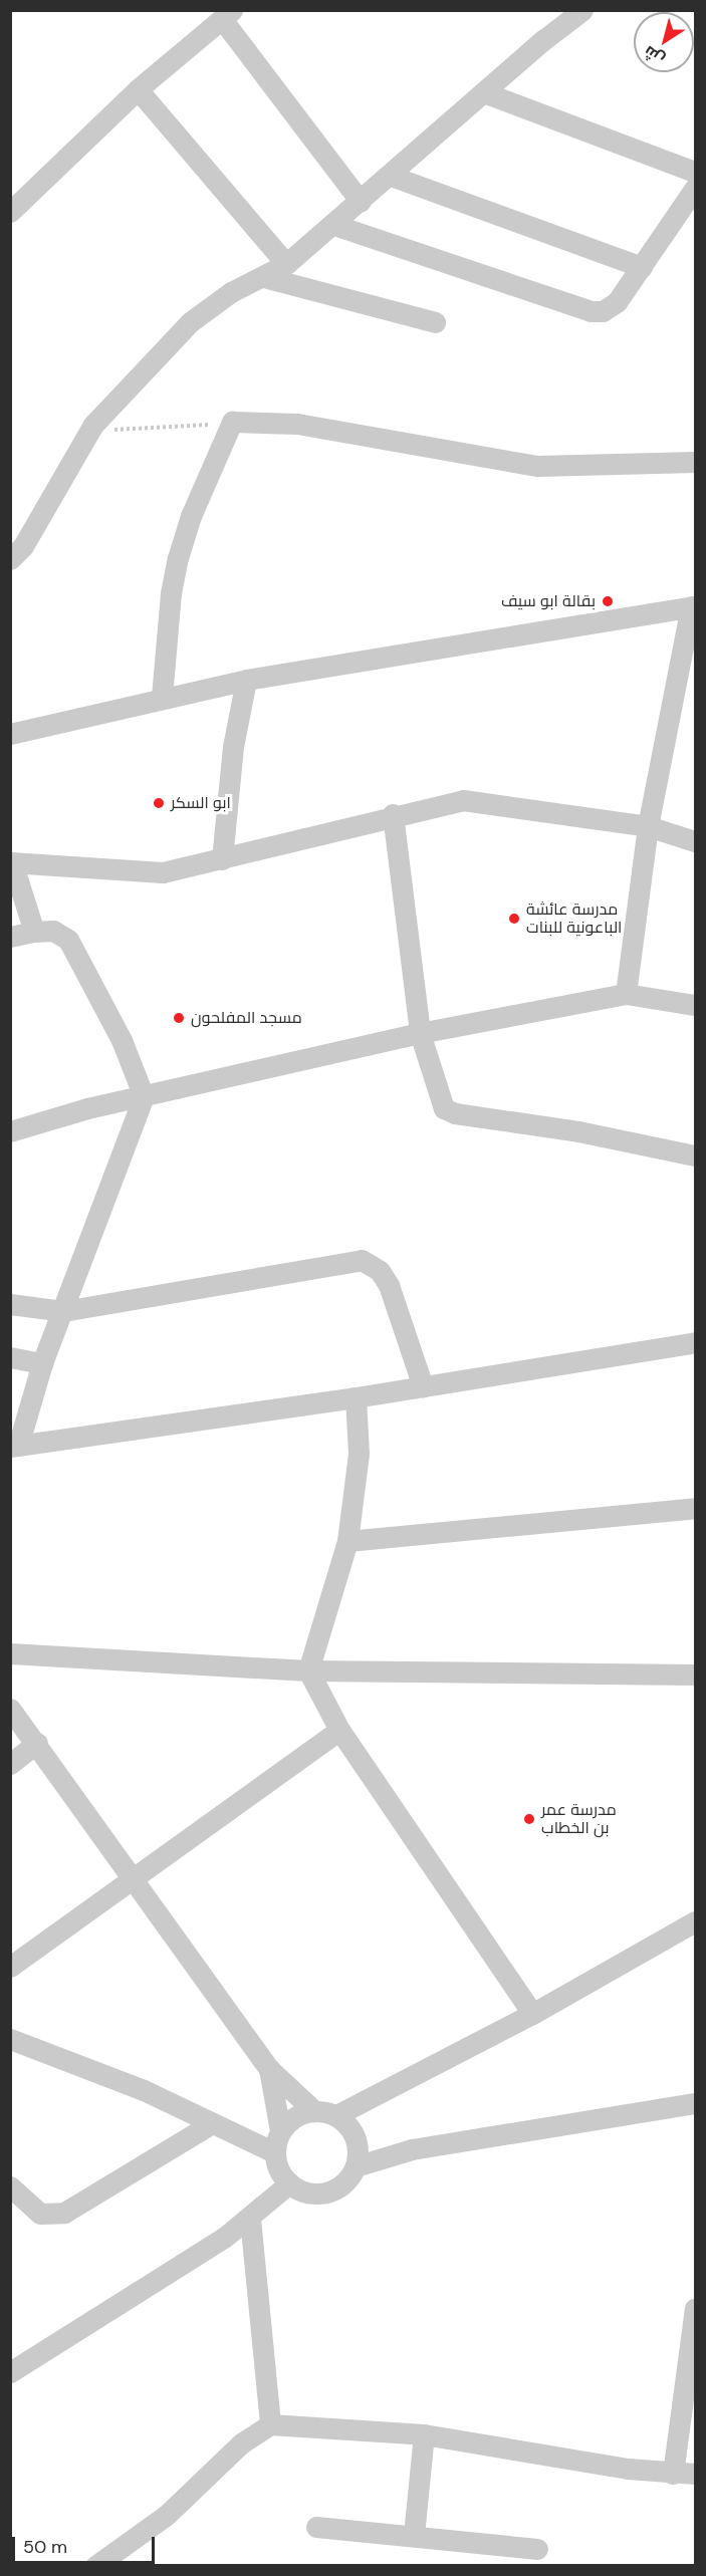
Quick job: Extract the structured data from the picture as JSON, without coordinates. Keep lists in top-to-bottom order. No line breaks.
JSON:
{"places":["بقالة ابو سيف","ابو السكر","مدرسة عائشة الباعونية للبنات","مسجد المفلحون","مدرسة عمر بن الخطاب"],"scale_bar":"50 m","north":"bottom left"}
